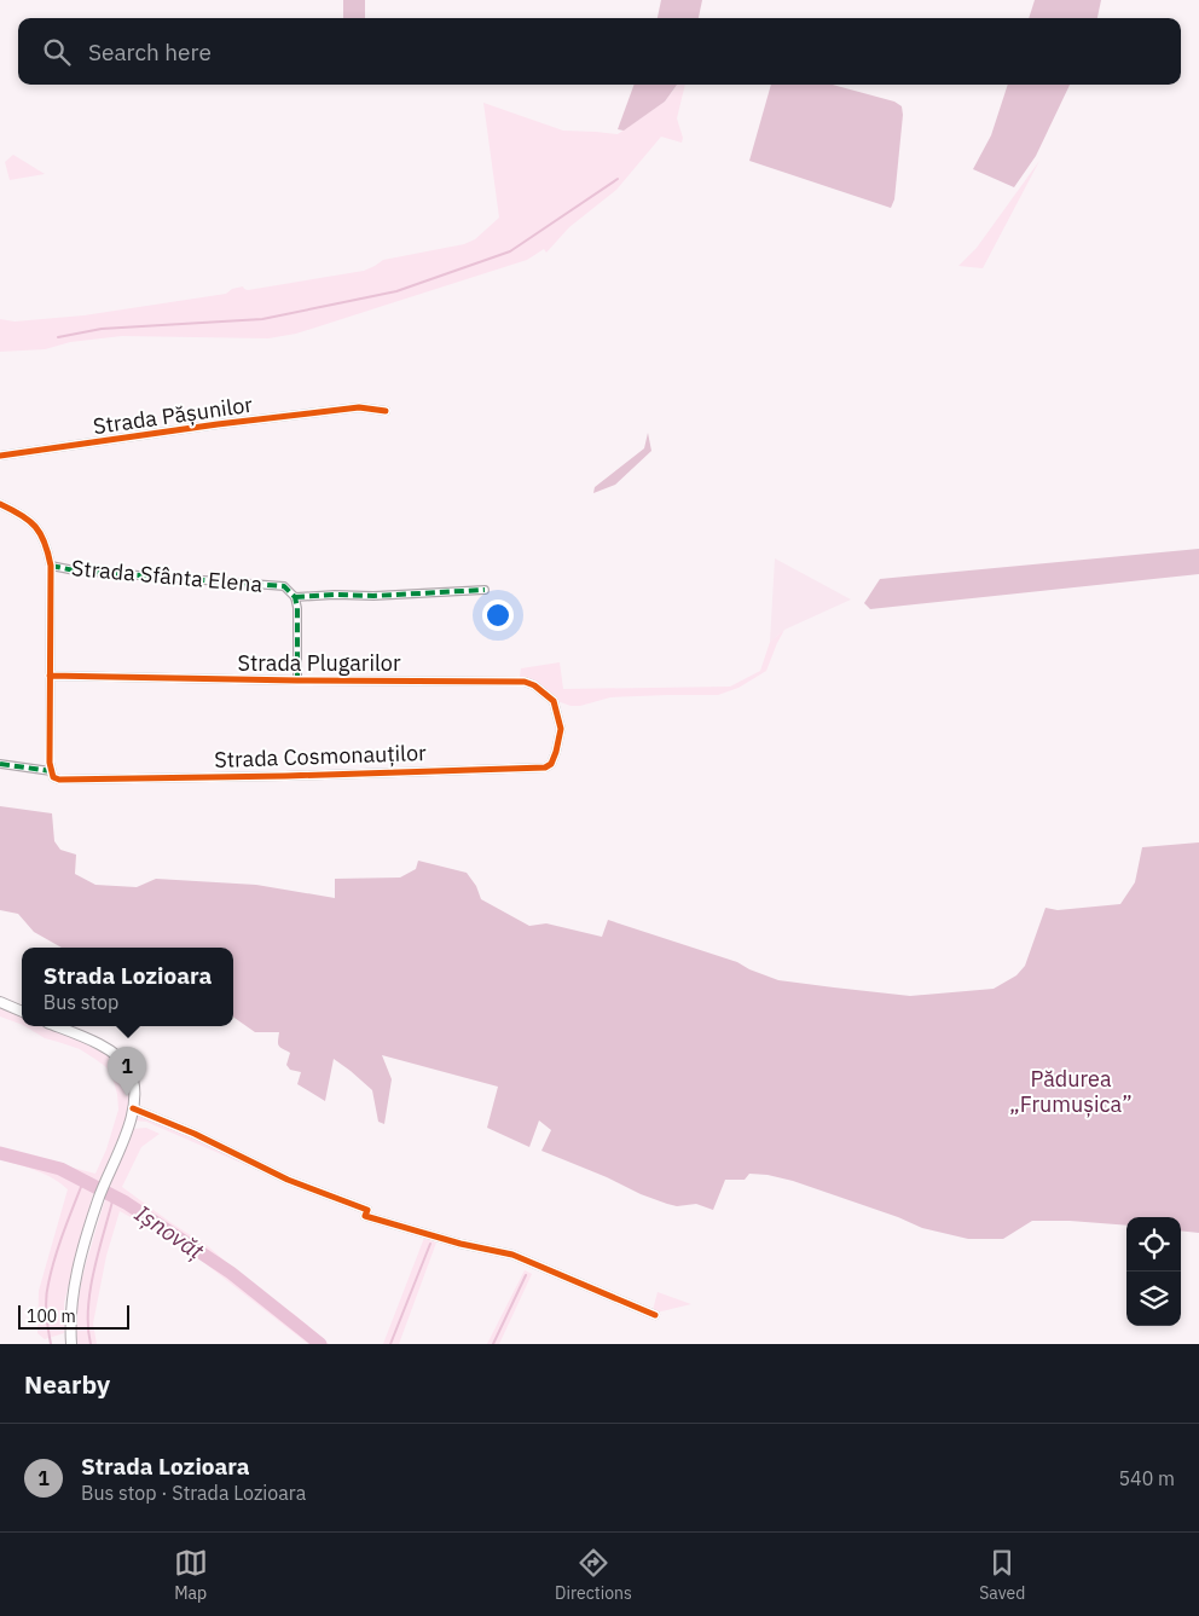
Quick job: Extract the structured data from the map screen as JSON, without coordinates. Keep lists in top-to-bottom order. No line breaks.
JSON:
{"streets":{"street":["Strada Pășunilor","Strada Sfânta Elena","Strada Plugarilor","Strada Cosmonauților"]},"crossings":[["Strada Plugarilor","Strada Cosmonauților"]],"water":["Ișnovăț"],"parks":["Pădurea „Frumușica”"],"scale_bar":"100 m","page":{"search":"Search here","popup":["Strada Lozioara","Bus stop"],"pins":"1","scale":"100 m","heading":"Nearby","list":[{"mark":"1","name":"Strada Lozioara","note":"Bus stop · Strada Lozioara","value":"540 m"}],"nav":["Map","Directions","Saved"]}}
